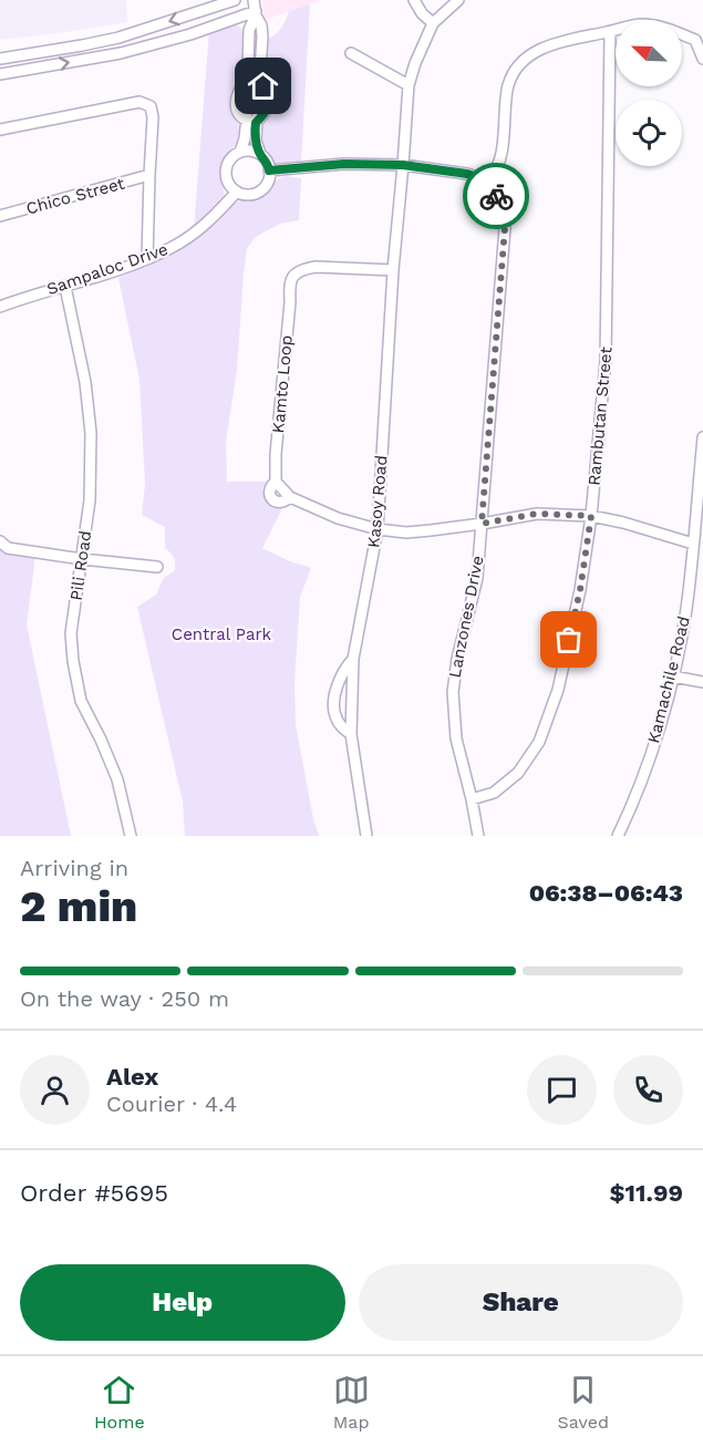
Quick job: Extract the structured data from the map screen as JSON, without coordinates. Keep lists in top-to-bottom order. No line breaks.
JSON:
{"streets":{"street":["Chico Street","Sampaloc Drive","Kamto Loop","Rambutan Street","Kasoy Road","Pili Road","Lanzones Drive","Kamachile Road"]},"crossings":[["Sampaloc Drive","Pili Road"],["Kamto Loop","Rambutan Street"],["Kamto Loop","Kasoy Road"],["Kamto Loop","Lanzones Drive"],["Kamto Loop","Kamachile Road"],["Rambutan Street","Lanzones Drive"]],"parks":["Central Park"],"north":"top left","page":{"heading":["2 min","Arriving in","06:38–06:43"],"panel":["Alex","Courier · 4.4","Order #5695","$11.99"],"bar":"On the way · 250 m","buttons":["Help","Share"],"tabs":["Home","Map","Saved"]}}
